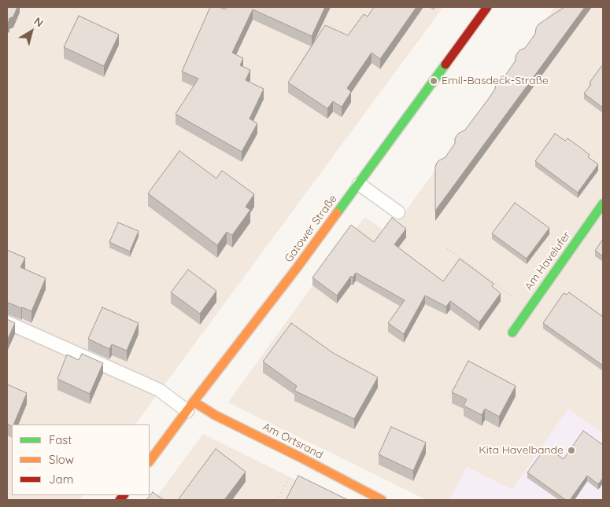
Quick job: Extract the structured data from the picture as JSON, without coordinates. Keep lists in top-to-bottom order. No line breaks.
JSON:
{"streets":{"main road":["Gatower Straße","Am Havelufer","Am Ortsrand"]},"crossings":[["Gatower Straße","Am Ortsrand"]],"places":["Emil-Basdeck-Straße","Kita Havelbande"],"legend":["Fast","Slow","Jam"],"north":"top right"}
